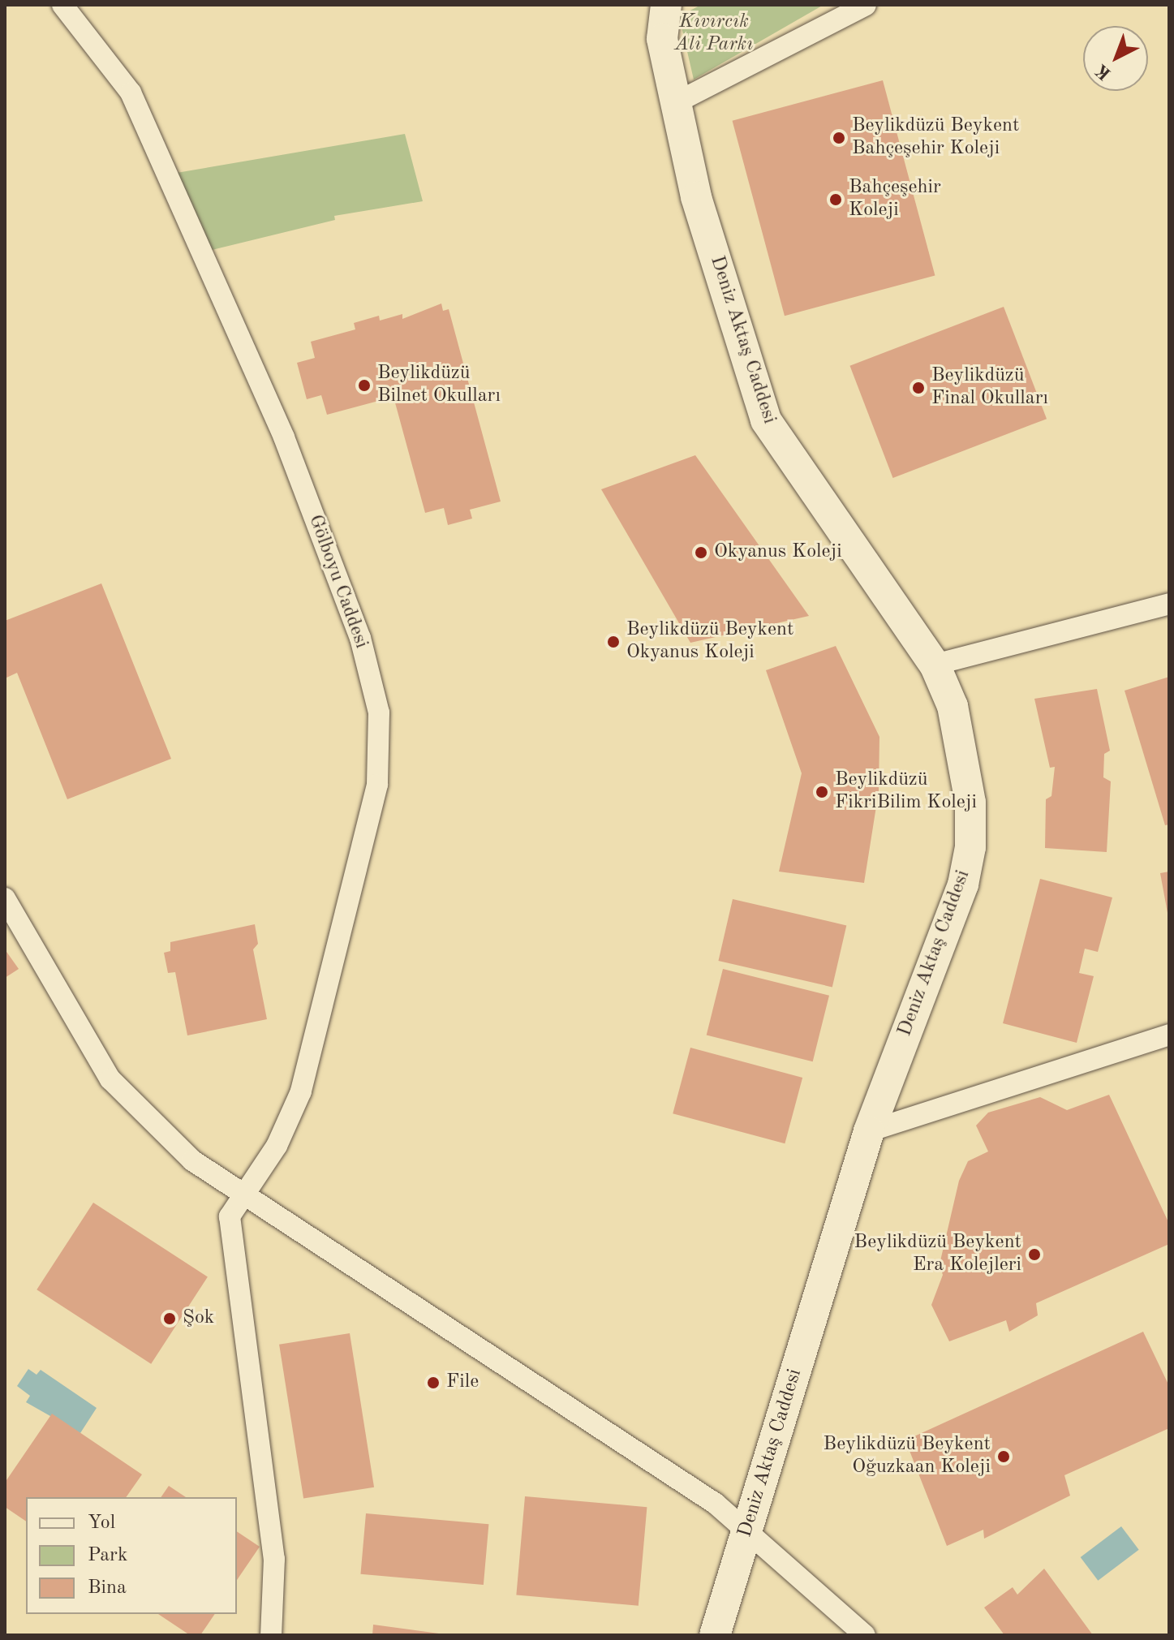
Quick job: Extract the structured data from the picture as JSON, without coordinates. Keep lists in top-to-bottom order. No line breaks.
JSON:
{"streets":{"street":["Deniz Aktaş Caddesi","Gölboyu Caddesi"]},"parks":["Kıvırcık Ali Parkı"],"places":["Beylikdüzü Beykent Bahçeşehir Koleji","Bahçeşehir Koleji","Beylikdüzü Bilnet Okulları","Beylikdüzü Final Okulları","Okyanus Koleji","Beylikdüzü Beykent Okyanus Koleji","Beylikdüzü FikriBilim Koleji","Beylikdüzü Beykent Era Kolejleri","Şok","File","Beylikdüzü Beykent Oğuzkaan Koleji"],"legend":["Yol","Park","Bina"],"north":"bottom left"}
